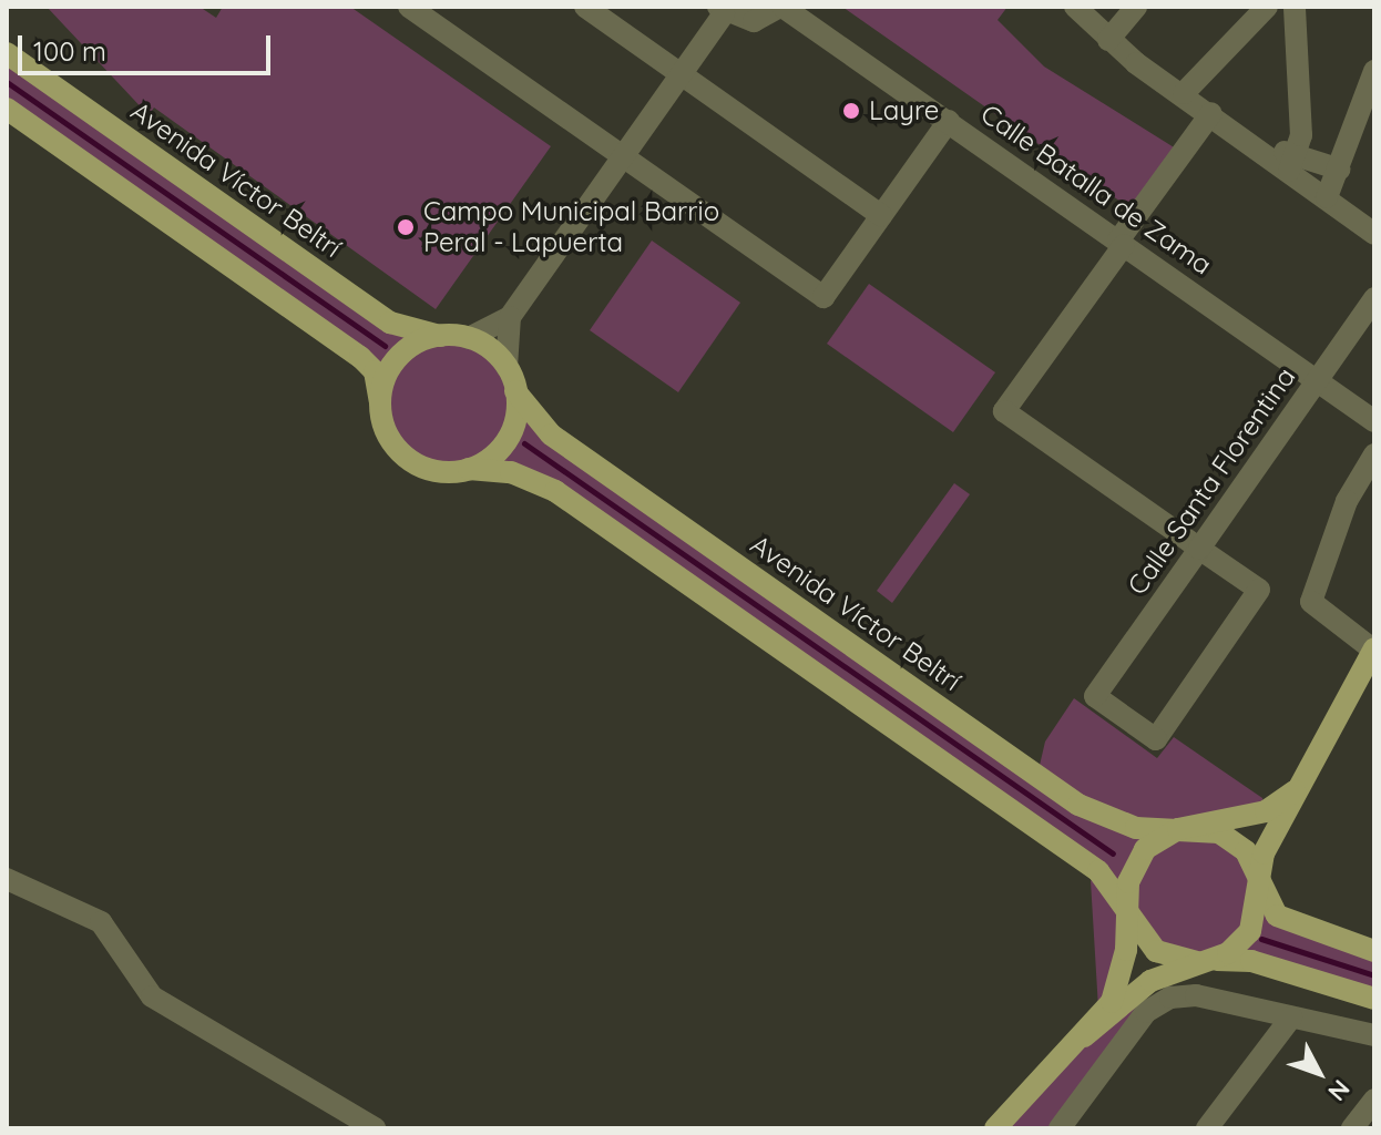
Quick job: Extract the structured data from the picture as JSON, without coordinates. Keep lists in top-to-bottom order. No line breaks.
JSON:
{"streets":{"main road":["Avenida Víctor Beltrí"],"street":["Calle Batalla de Zama","Calle Santa Florentina"]},"crossings":[["Calle Batalla de Zama","Calle Santa Florentina"]],"places":["Layre","Campo Municipal Barrio Peral - Lapuerta"],"scale_bar":"100 m","north":"bottom right"}
